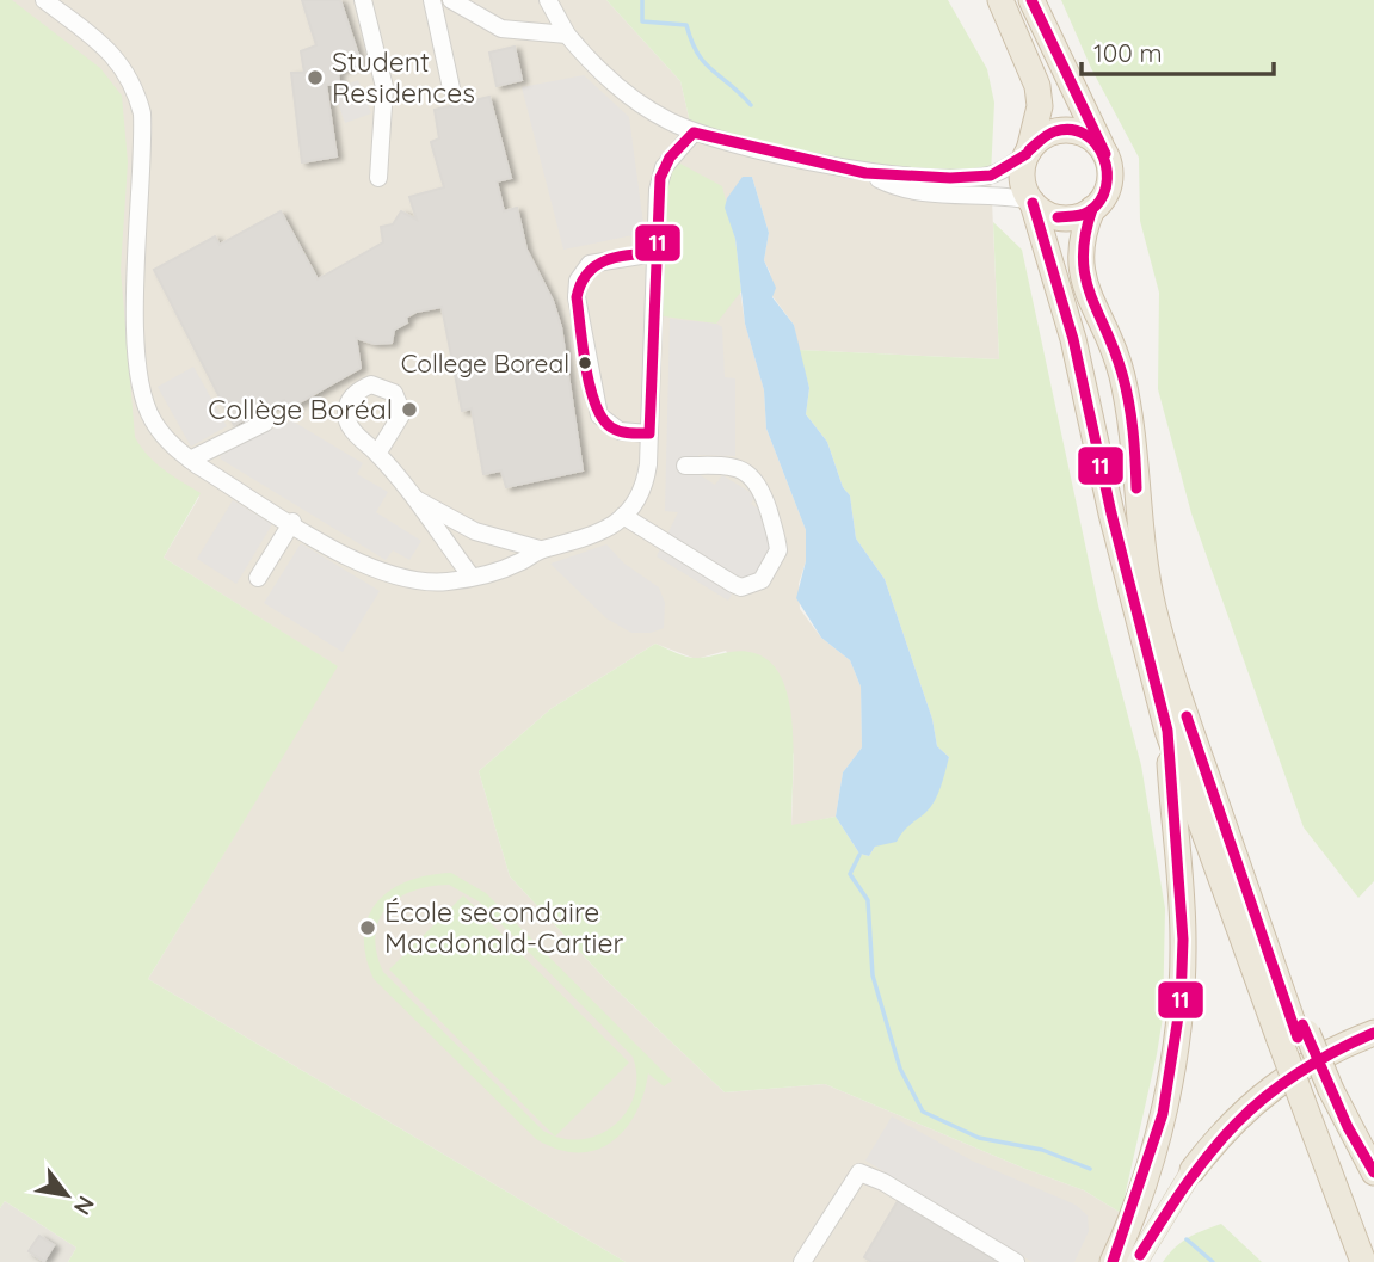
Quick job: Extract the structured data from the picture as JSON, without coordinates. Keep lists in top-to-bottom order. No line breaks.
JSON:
{"places":["Student Residences","College Boreal","Collège Boréal","École secondaire Macdonald-Cartier"],"lines":["transit line 11"],"scale_bar":"100 m","north":"bottom right"}
